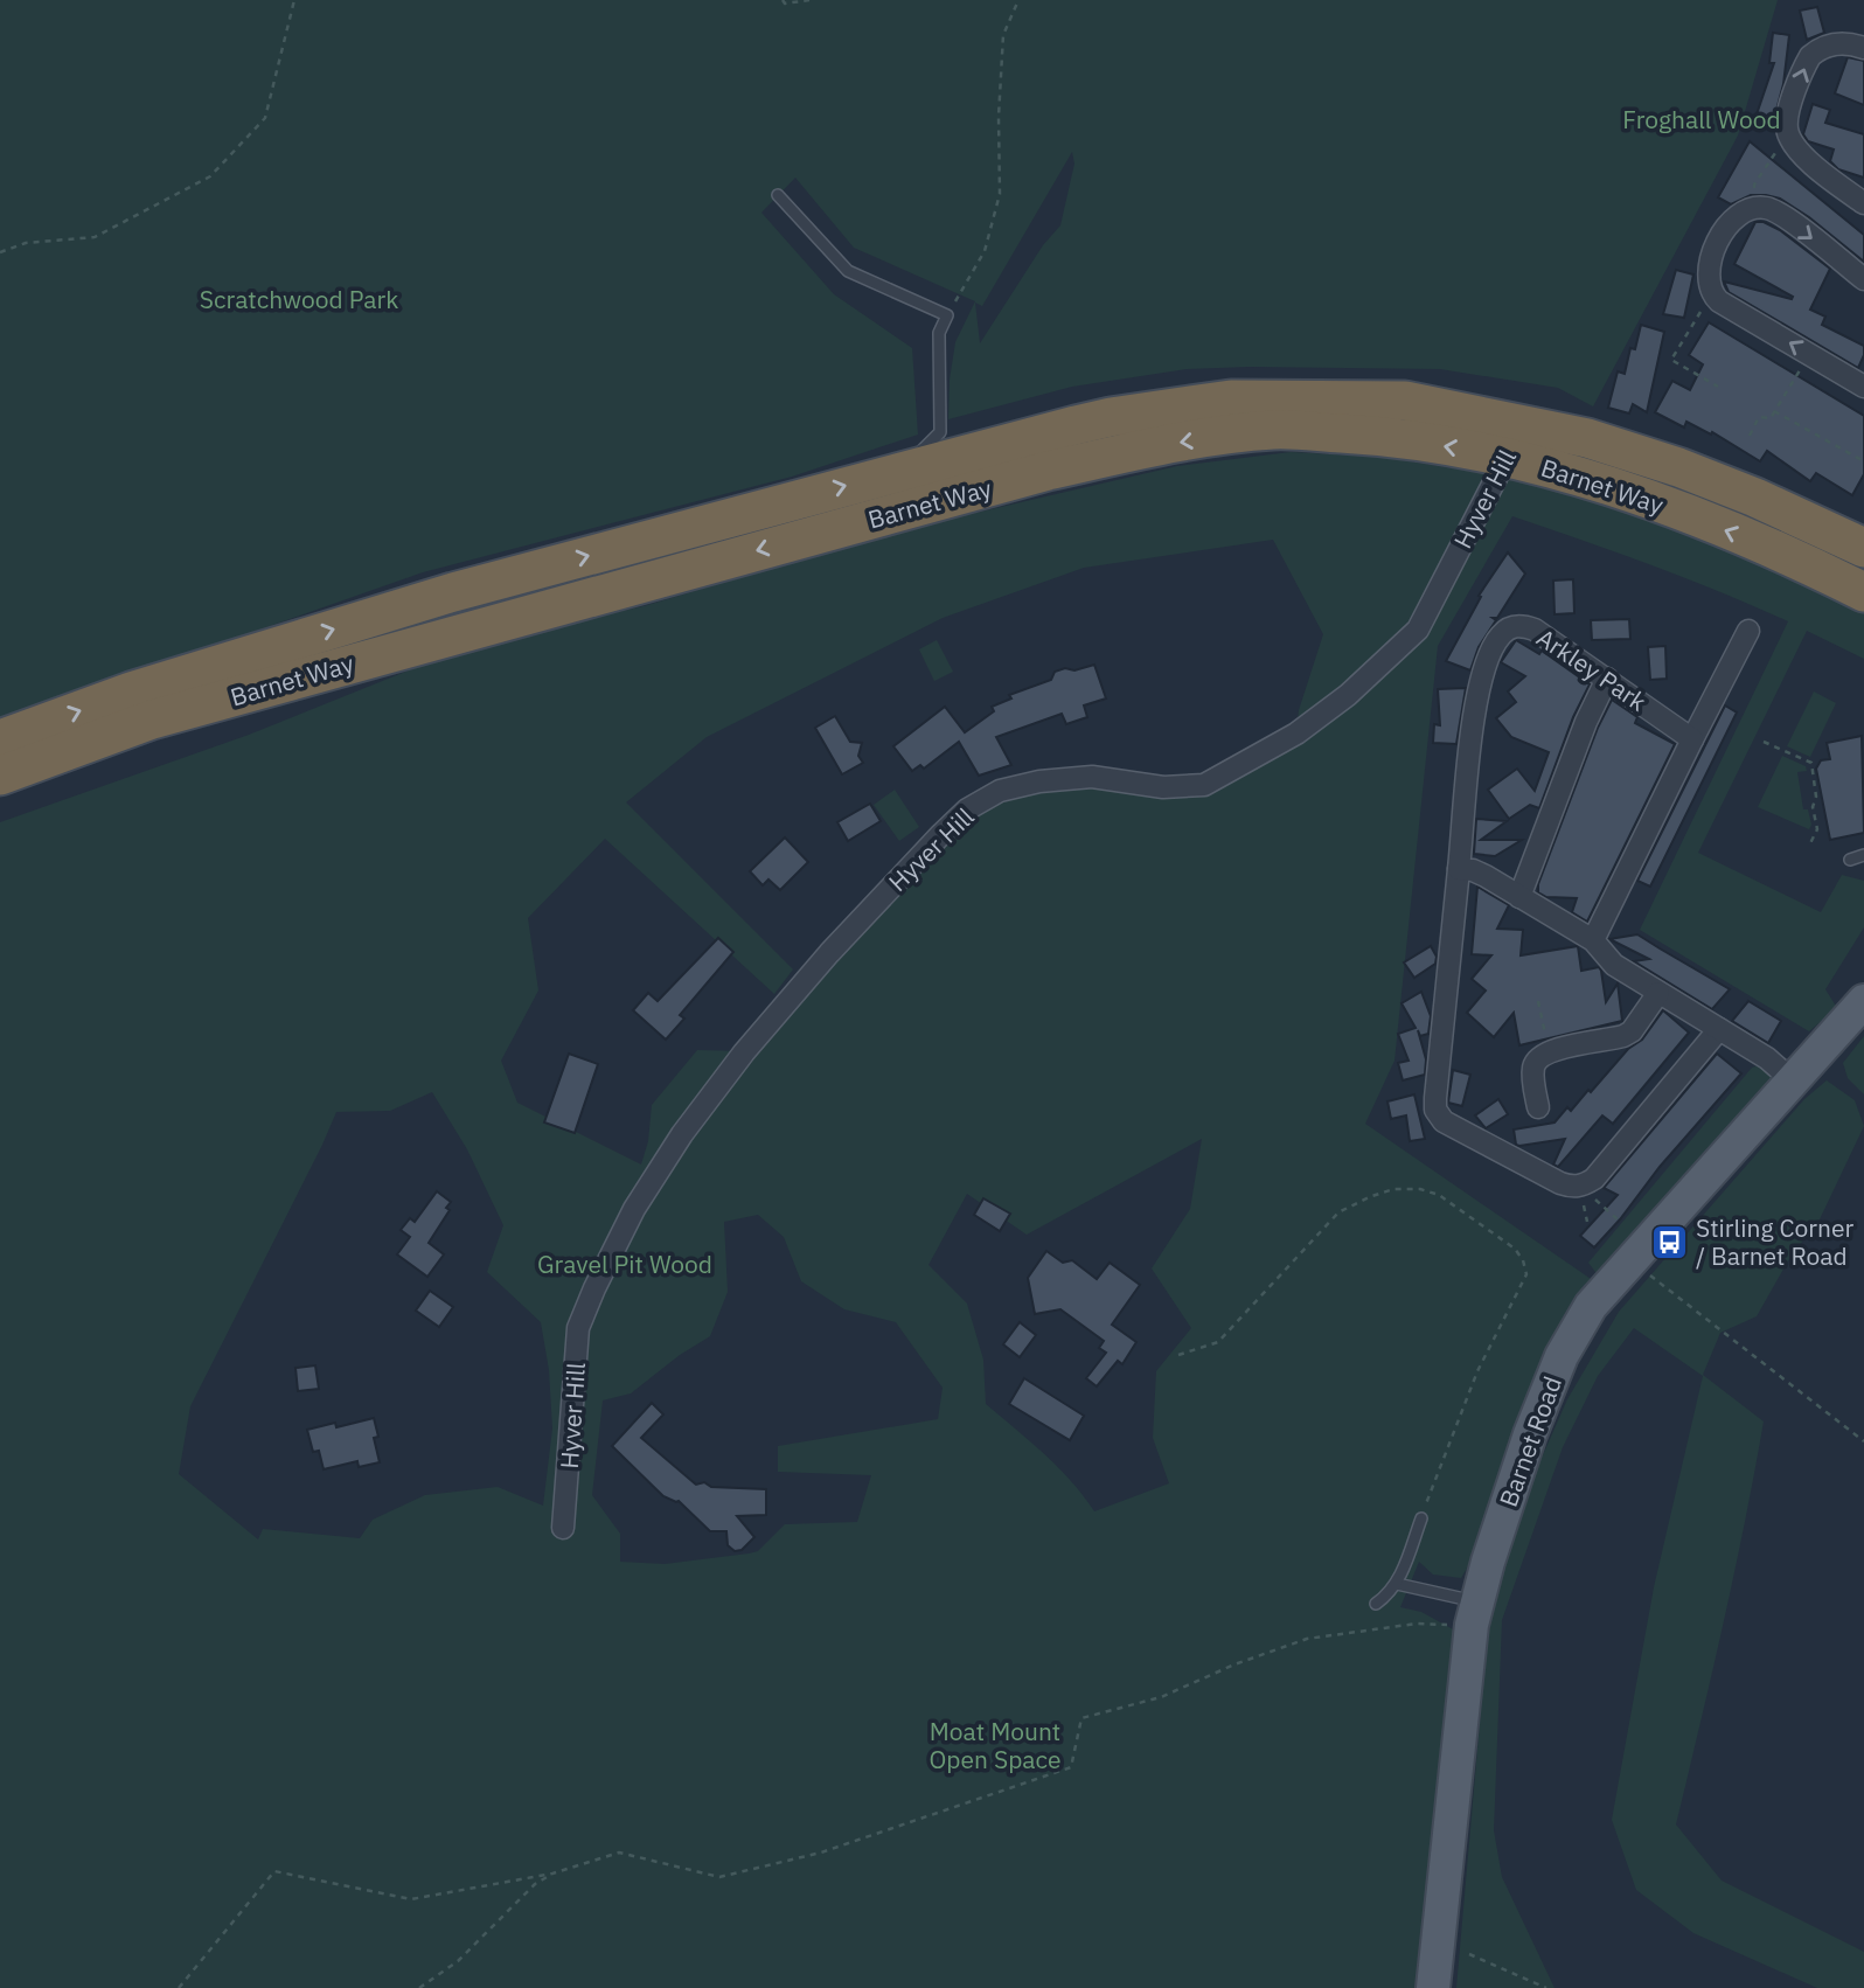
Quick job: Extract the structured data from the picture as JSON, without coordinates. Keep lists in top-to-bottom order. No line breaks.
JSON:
{"streets":{"highway":["Barnet Way"],"main road":["Barnet Road"],"street":["Hyver Hill","Arkley Park"]},"crossings":[["Barnet Way","Hyver Hill"]],"parks":["Froghall Wood","Scratchwood Park","Gravel Pit Wood","Moat Mount Open Space"],"places":{"bus stop":["Stirling Corner / Barnet Road"]}}
